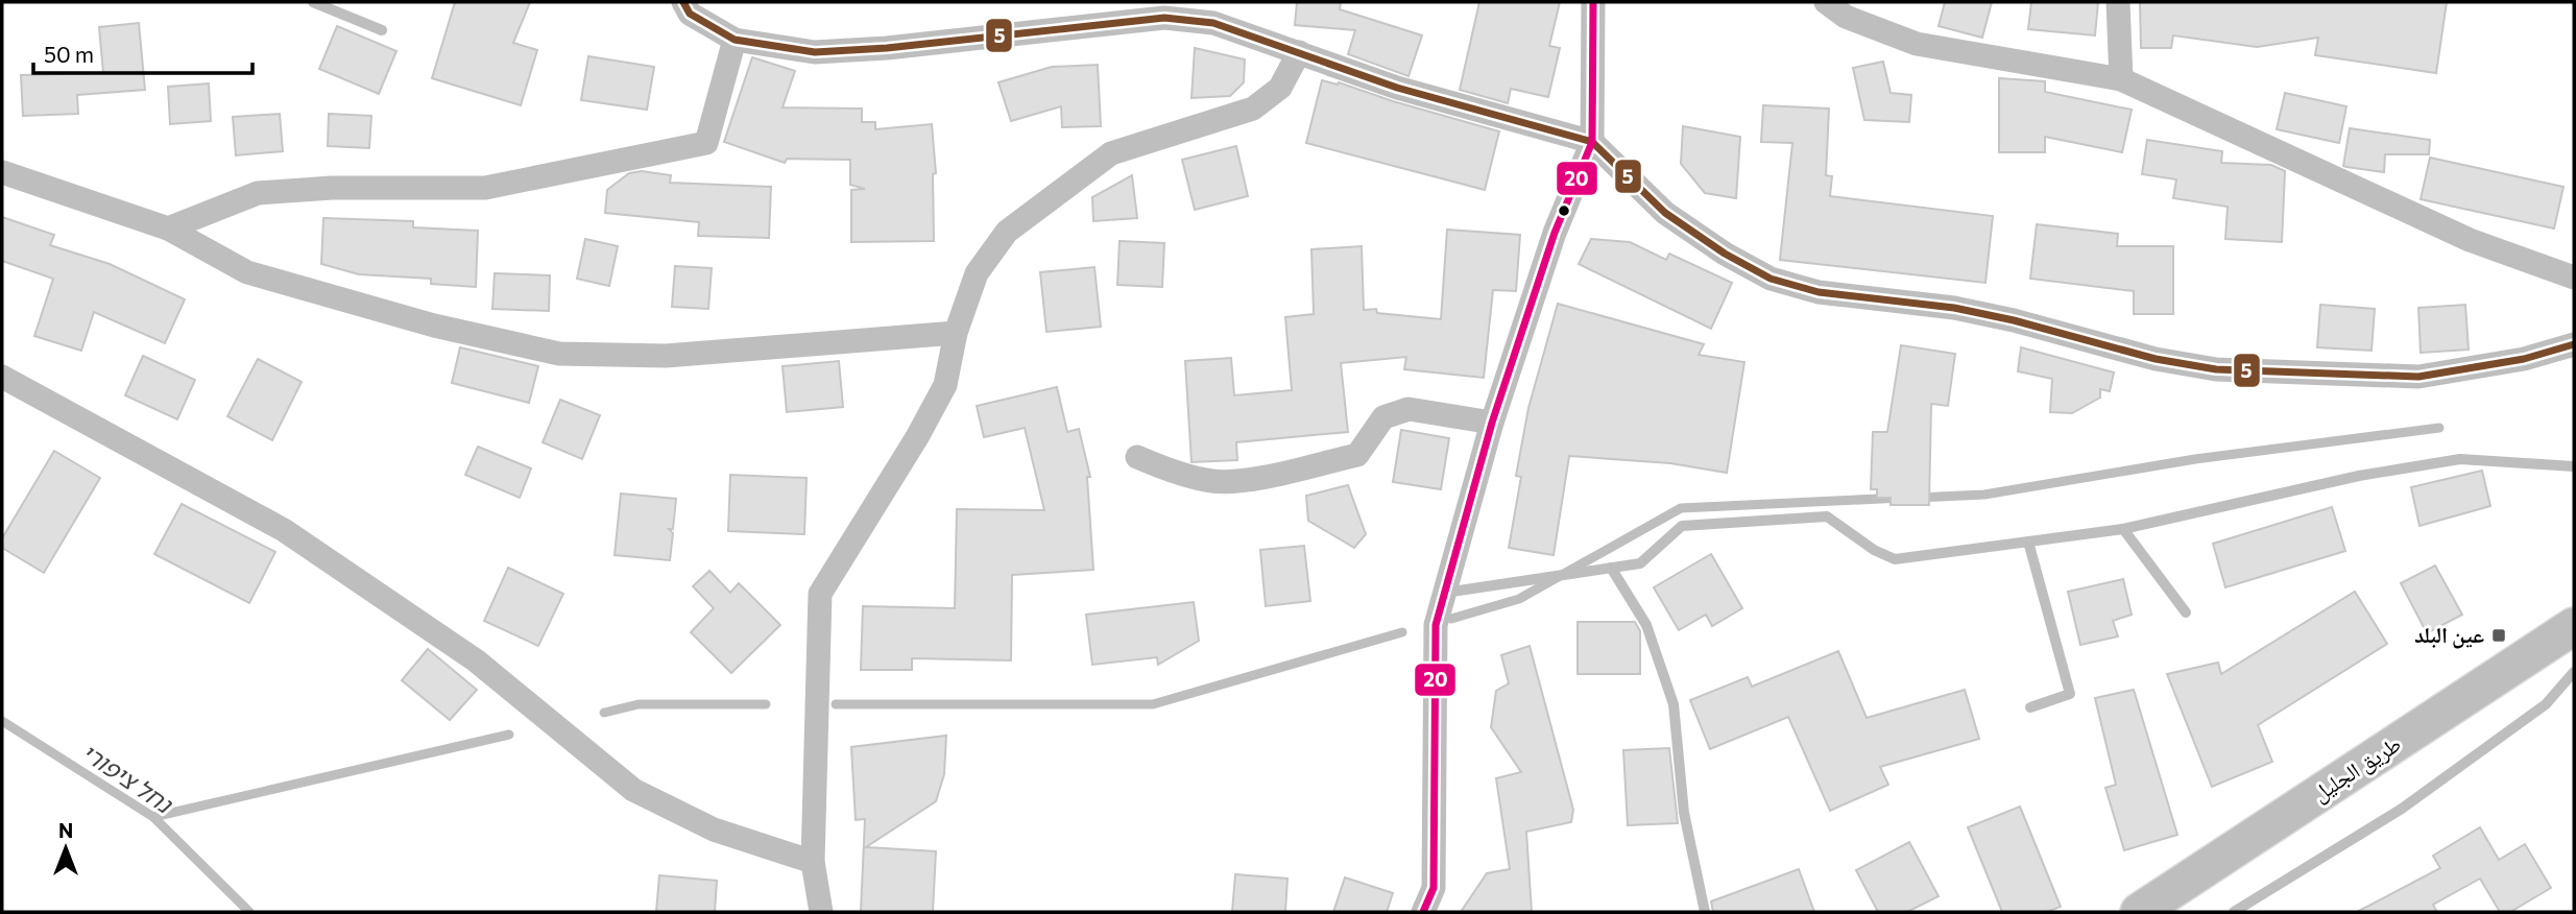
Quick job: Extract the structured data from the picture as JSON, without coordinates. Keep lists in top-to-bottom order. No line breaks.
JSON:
{"streets":{"main road":["طريق الجليل"]},"water":["נחל ציפורי"],"places":{"transit":["عين البلد"]},"lines":["transit line 5","transit line 20"],"scale_bar":"50 m","north":"top"}
